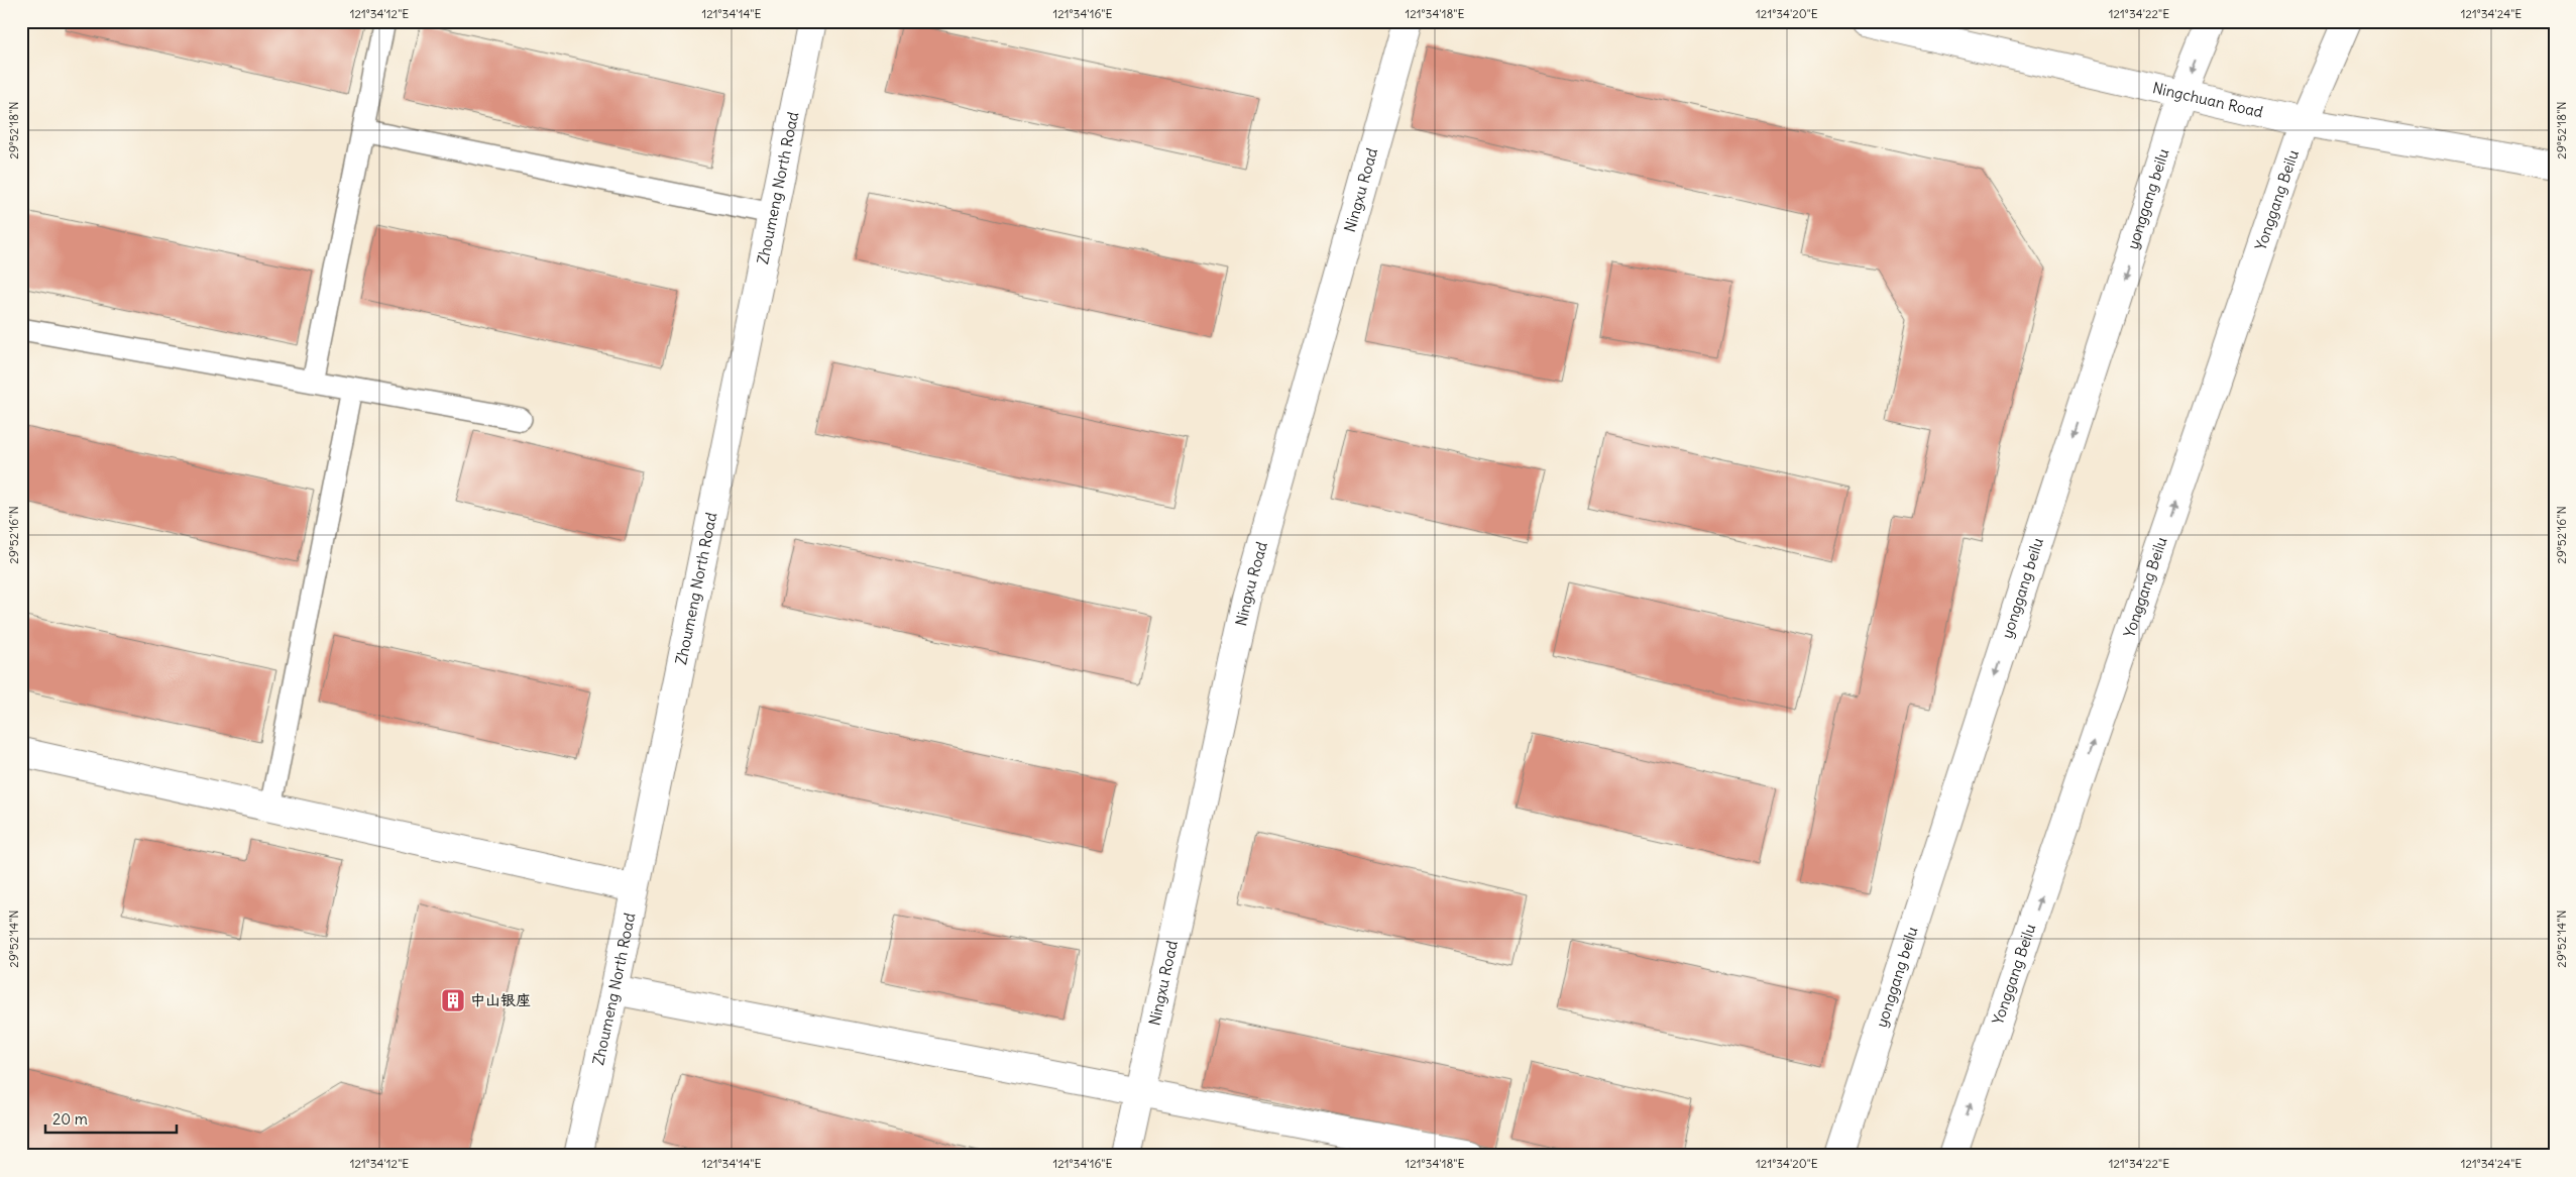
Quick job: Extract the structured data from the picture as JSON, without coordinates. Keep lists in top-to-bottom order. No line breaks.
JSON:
{"streets":{"street":["Ningchuan Road","Zhoumeng North Road","Ningxu Road","yonggang beilu","Yonggang Beilu"]},"crossings":[["Ningchuan Road","yonggang beilu"],["Ningchuan Road","Yonggang Beilu"]],"one_way":["yonggang beilu","Yonggang Beilu"],"places":{"building":["中山银座"]},"scale_bar":"20 m","coordinates":["121°34'12\"E","121°34'14\"E","121°34'16\"E","121°34'18\"E","121°34'20\"E","121°34'22\"E","121°34'24\"E","29°52'18\"N","29°52'16\"N","29°52'14\"N"]}
